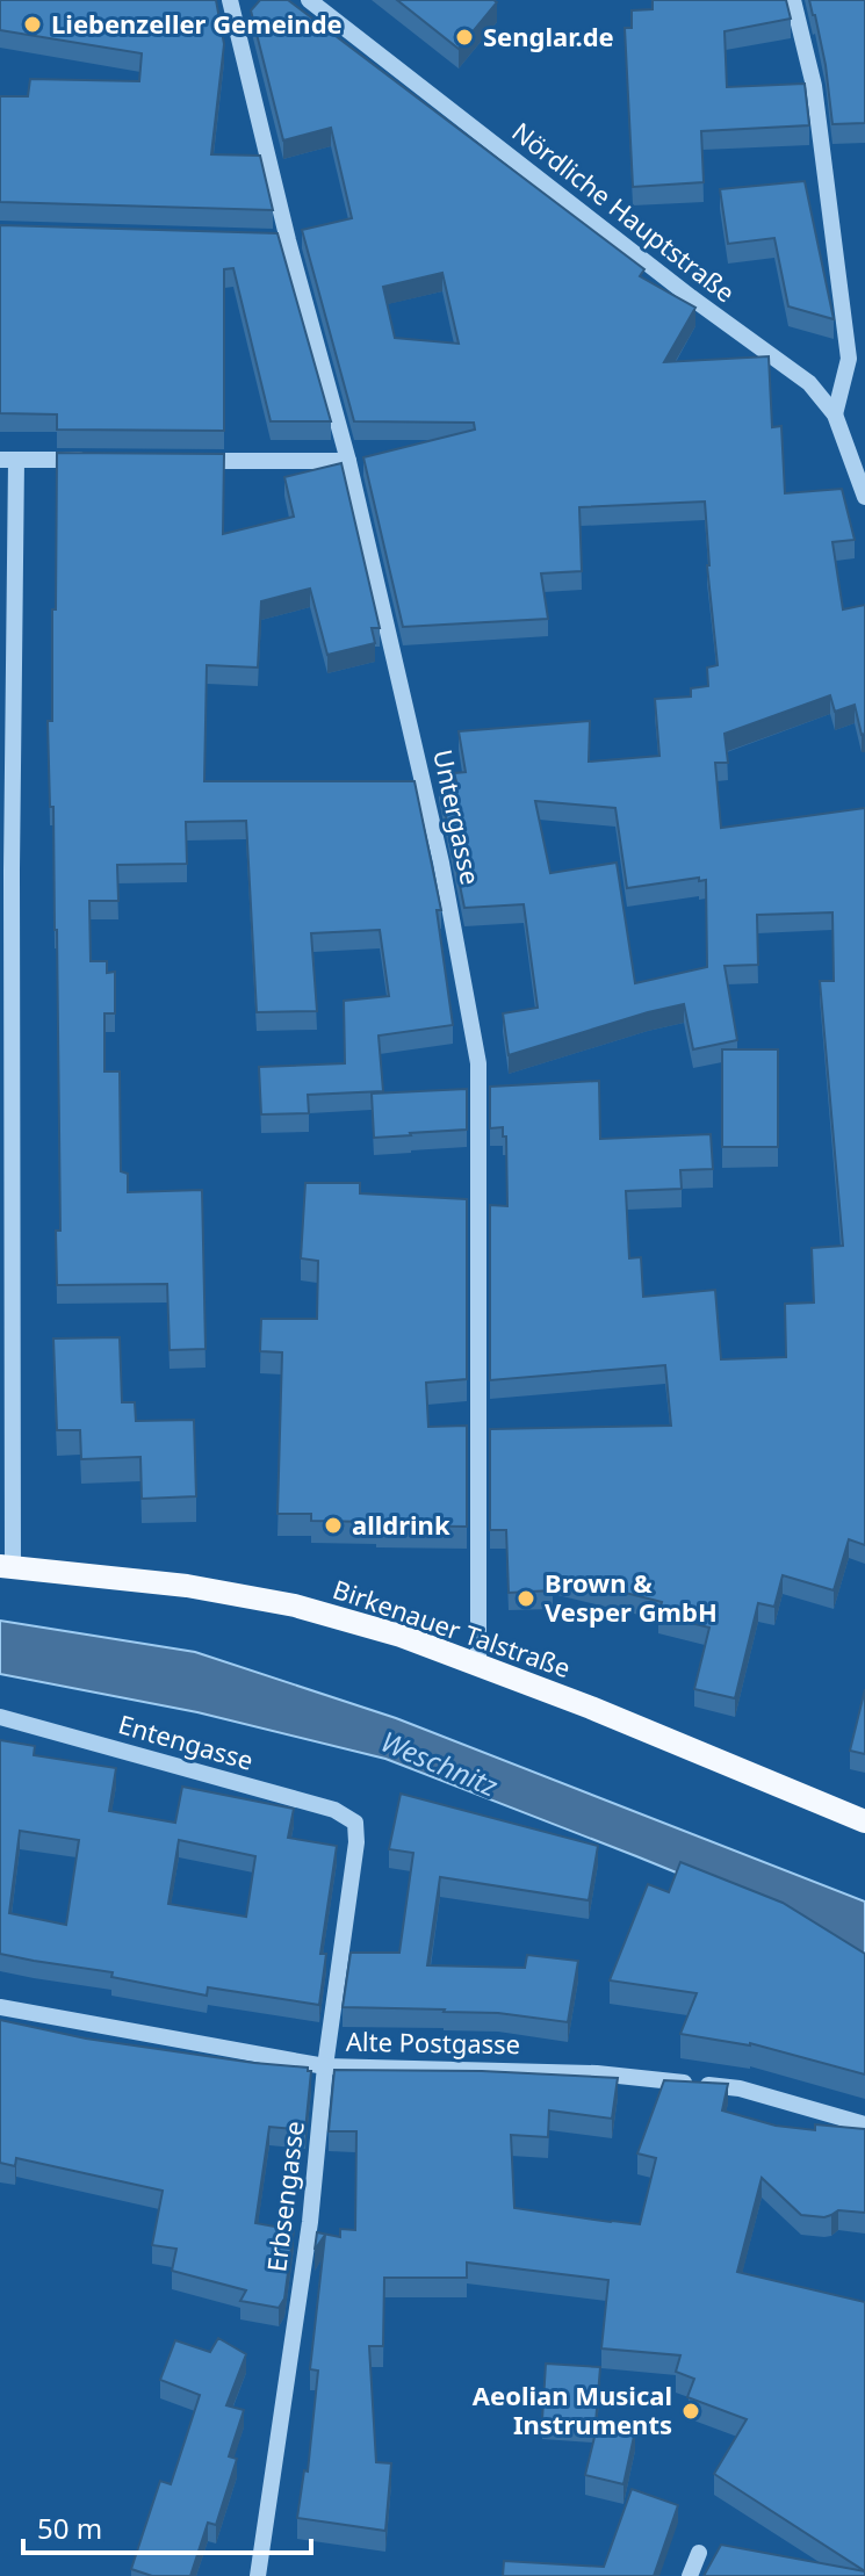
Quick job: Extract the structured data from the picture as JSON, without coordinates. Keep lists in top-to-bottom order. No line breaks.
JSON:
{"streets":{"main road":["Birkenauer Talstraße"],"street":["Nördliche Hauptstraße","Untergasse","Entengasse","Alte Postgasse","Erbsengasse"]},"crossings":[["Untergasse","Birkenauer Talstraße"],["Entengasse","Erbsengasse"],["Alte Postgasse","Erbsengasse"]],"water":["Weschnitz"],"places":["Liebenzeller Gemeinde","Senglar.de","alldrink","Brown & Vesper GmbH","Aeolian Musical Instruments"],"scale_bar":"50 m"}
